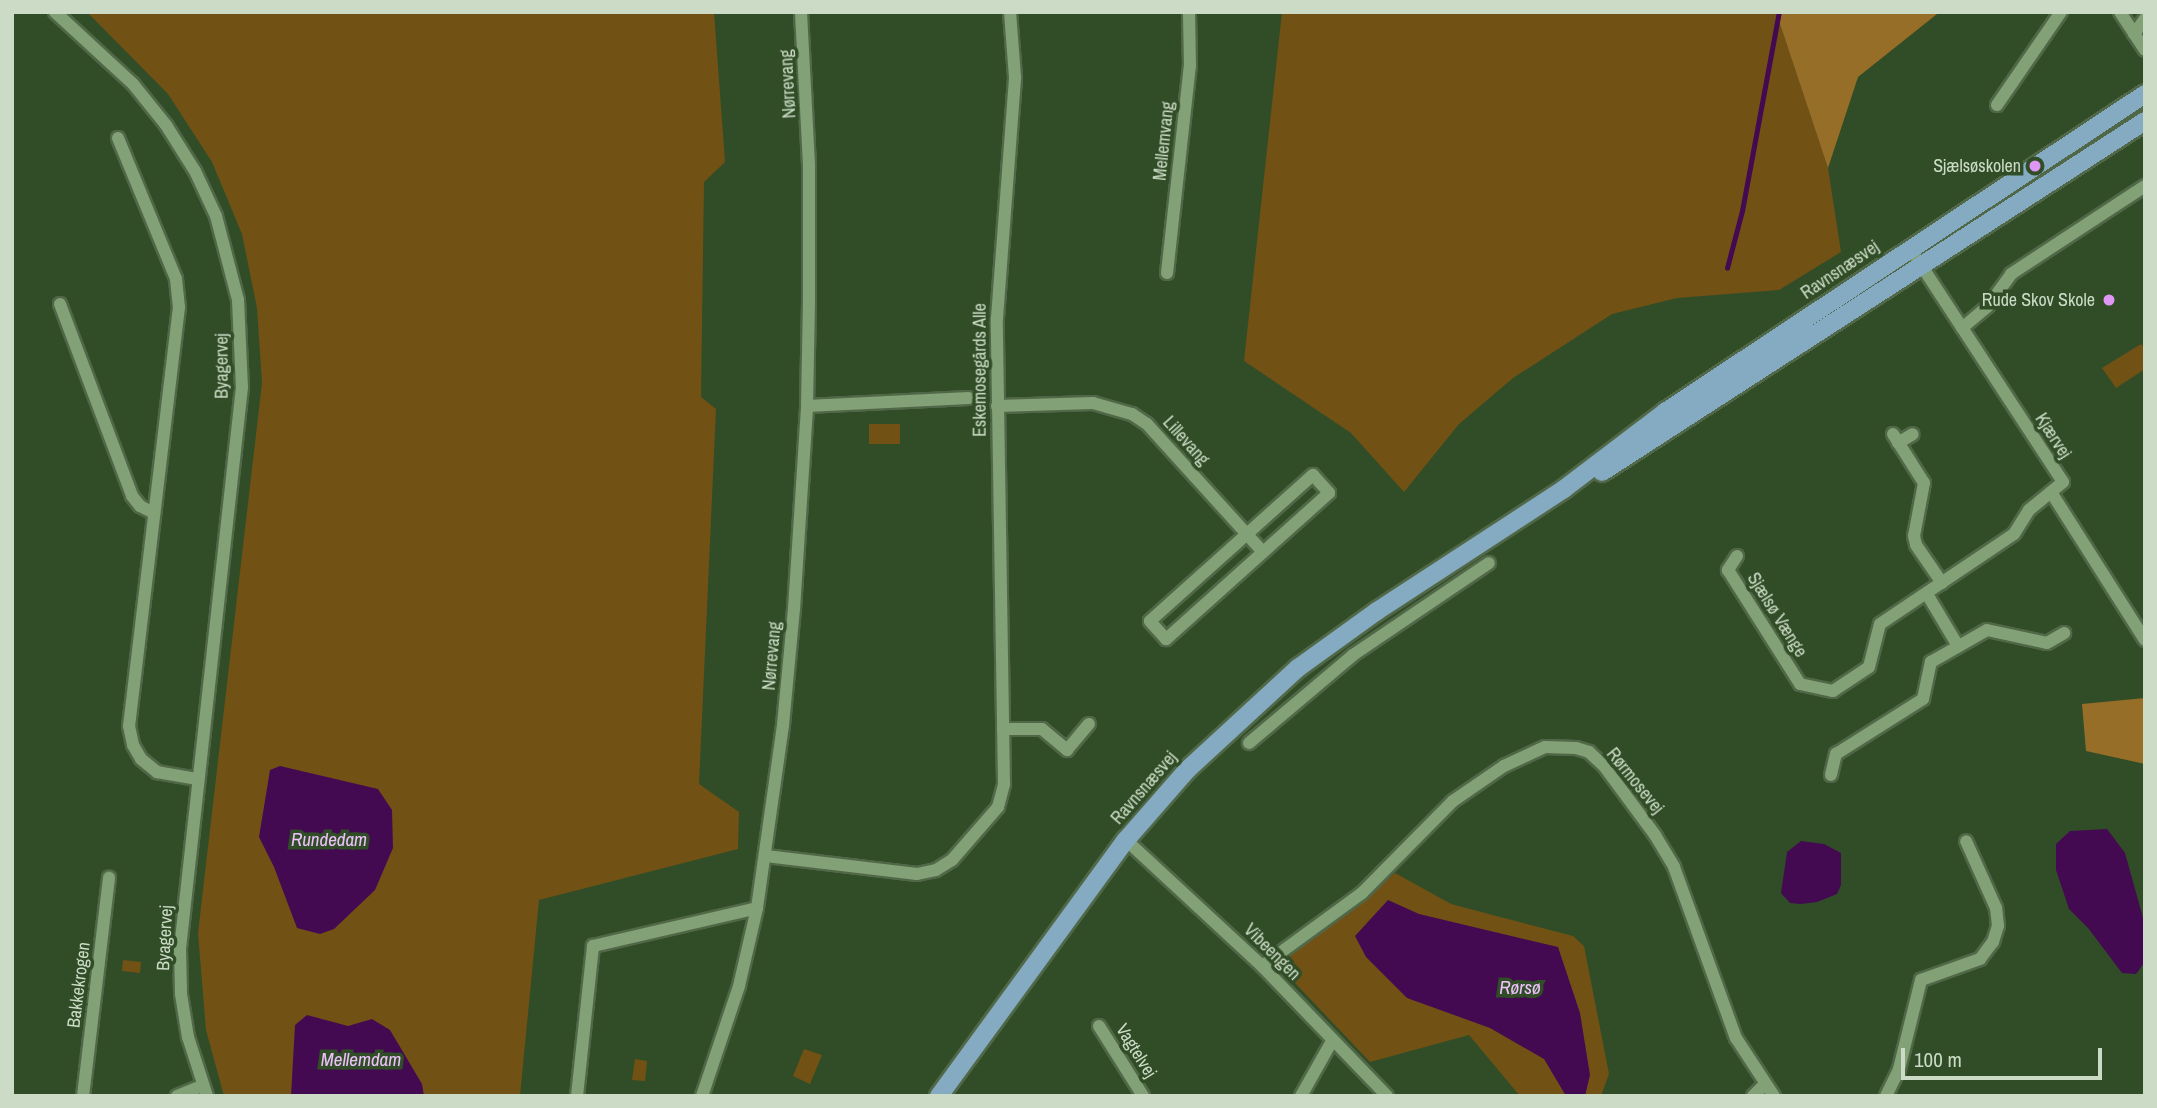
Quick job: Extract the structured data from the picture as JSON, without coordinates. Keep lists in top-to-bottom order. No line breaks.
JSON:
{"streets":{"main road":["Ravnsnæsvej"],"street":["Nørrevang","Mellemvang","Byagervej","Eskemosegårds Alle","Kjærvej","Lillevang","Sjælsø Vænge","Rørmosevej","Vibeengen","Bakkekrogen","Vagtelvej"]},"crossings":[["Nørrevang","Eskemosegårds Alle"],["Ravnsnæsvej","Kjærvej"],["Ravnsnæsvej","Vibeengen"],["Eskemosegårds Alle","Lillevang"],["Kjærvej","Sjælsø Vænge"],["Rørmosevej","Vibeengen"]],"water":["Rundedam","Rørsø","Mellemdam"],"places":["Sjælsøskolen","Rude Skov Skole"],"scale_bar":"100 m"}
